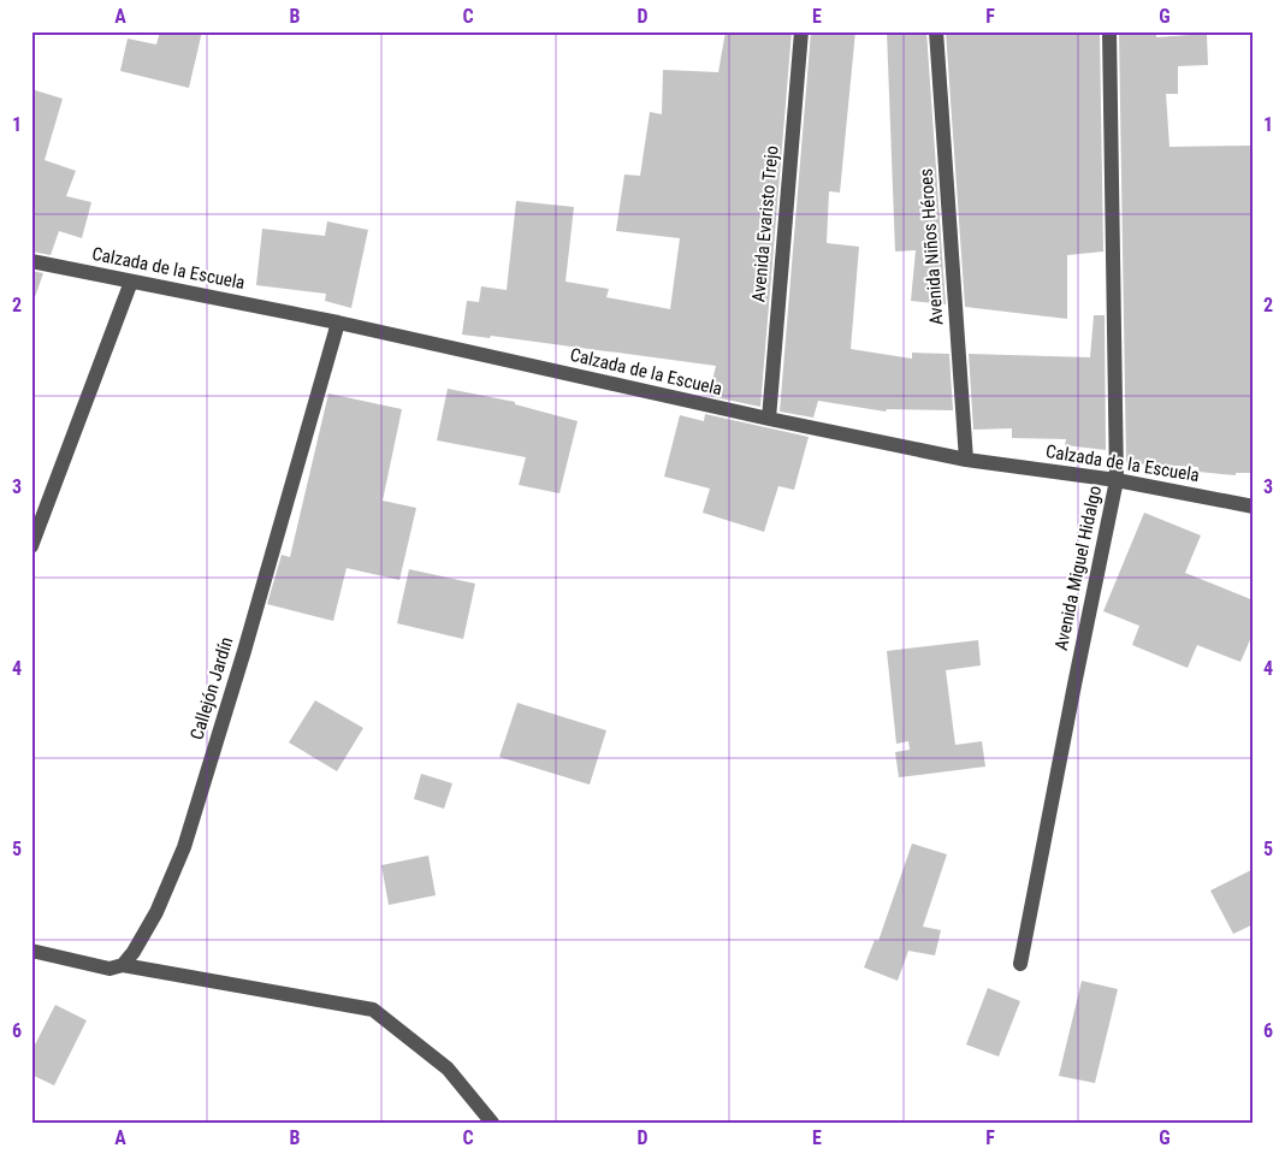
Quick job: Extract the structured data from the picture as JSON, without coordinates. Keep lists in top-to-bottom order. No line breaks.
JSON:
{"streets":{"street":["Avenida Evaristo Trejo","Avenida Niños Héroes","Calzada de la Escuela","Avenida Miguel Hidalgo","Callejón Jardín"]},"crossings":[["Avenida Evaristo Trejo","Calzada de la Escuela"],["Avenida Niños Héroes","Calzada de la Escuela"],["Calzada de la Escuela","Avenida Miguel Hidalgo"],["Calzada de la Escuela","Callejón Jardín"]],"grid":{"columns":["A","B","C","D","E","F","G"],"rows":["1","2","3","4","5","6"]}}
